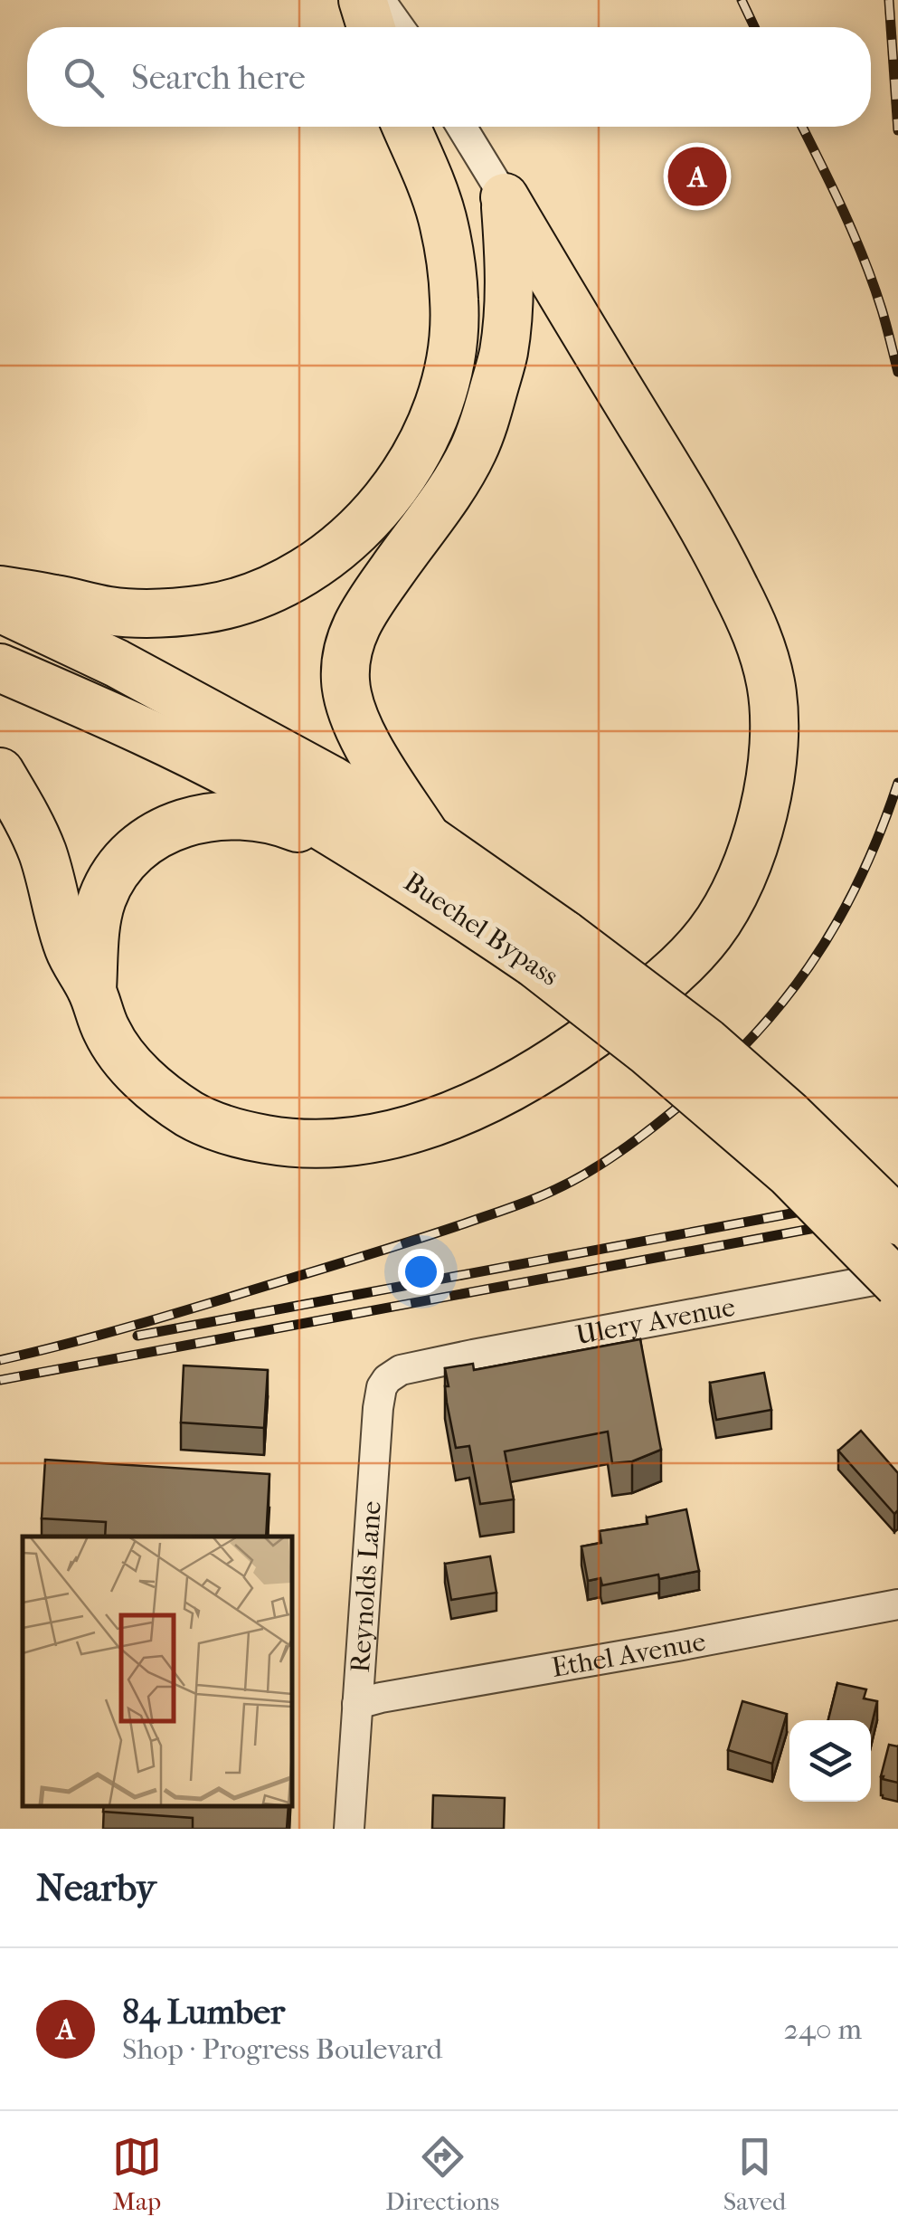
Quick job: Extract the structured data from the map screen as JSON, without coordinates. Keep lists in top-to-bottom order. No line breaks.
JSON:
{"streets":{"main road":["Buechel Bypass"],"street":["Ulery Avenue","Reynolds Lane","Ethel Avenue"]},"crossings":[["Ulery Avenue","Reynolds Lane"],["Reynolds Lane","Ethel Avenue"]],"page":{"search":"Search here","pins":"A","heading":"Nearby","list":[{"mark":"A","name":"84 Lumber","note":"Shop · Progress Boulevard","value":"240 m"}],"nav":["Map","Directions","Saved"]}}
